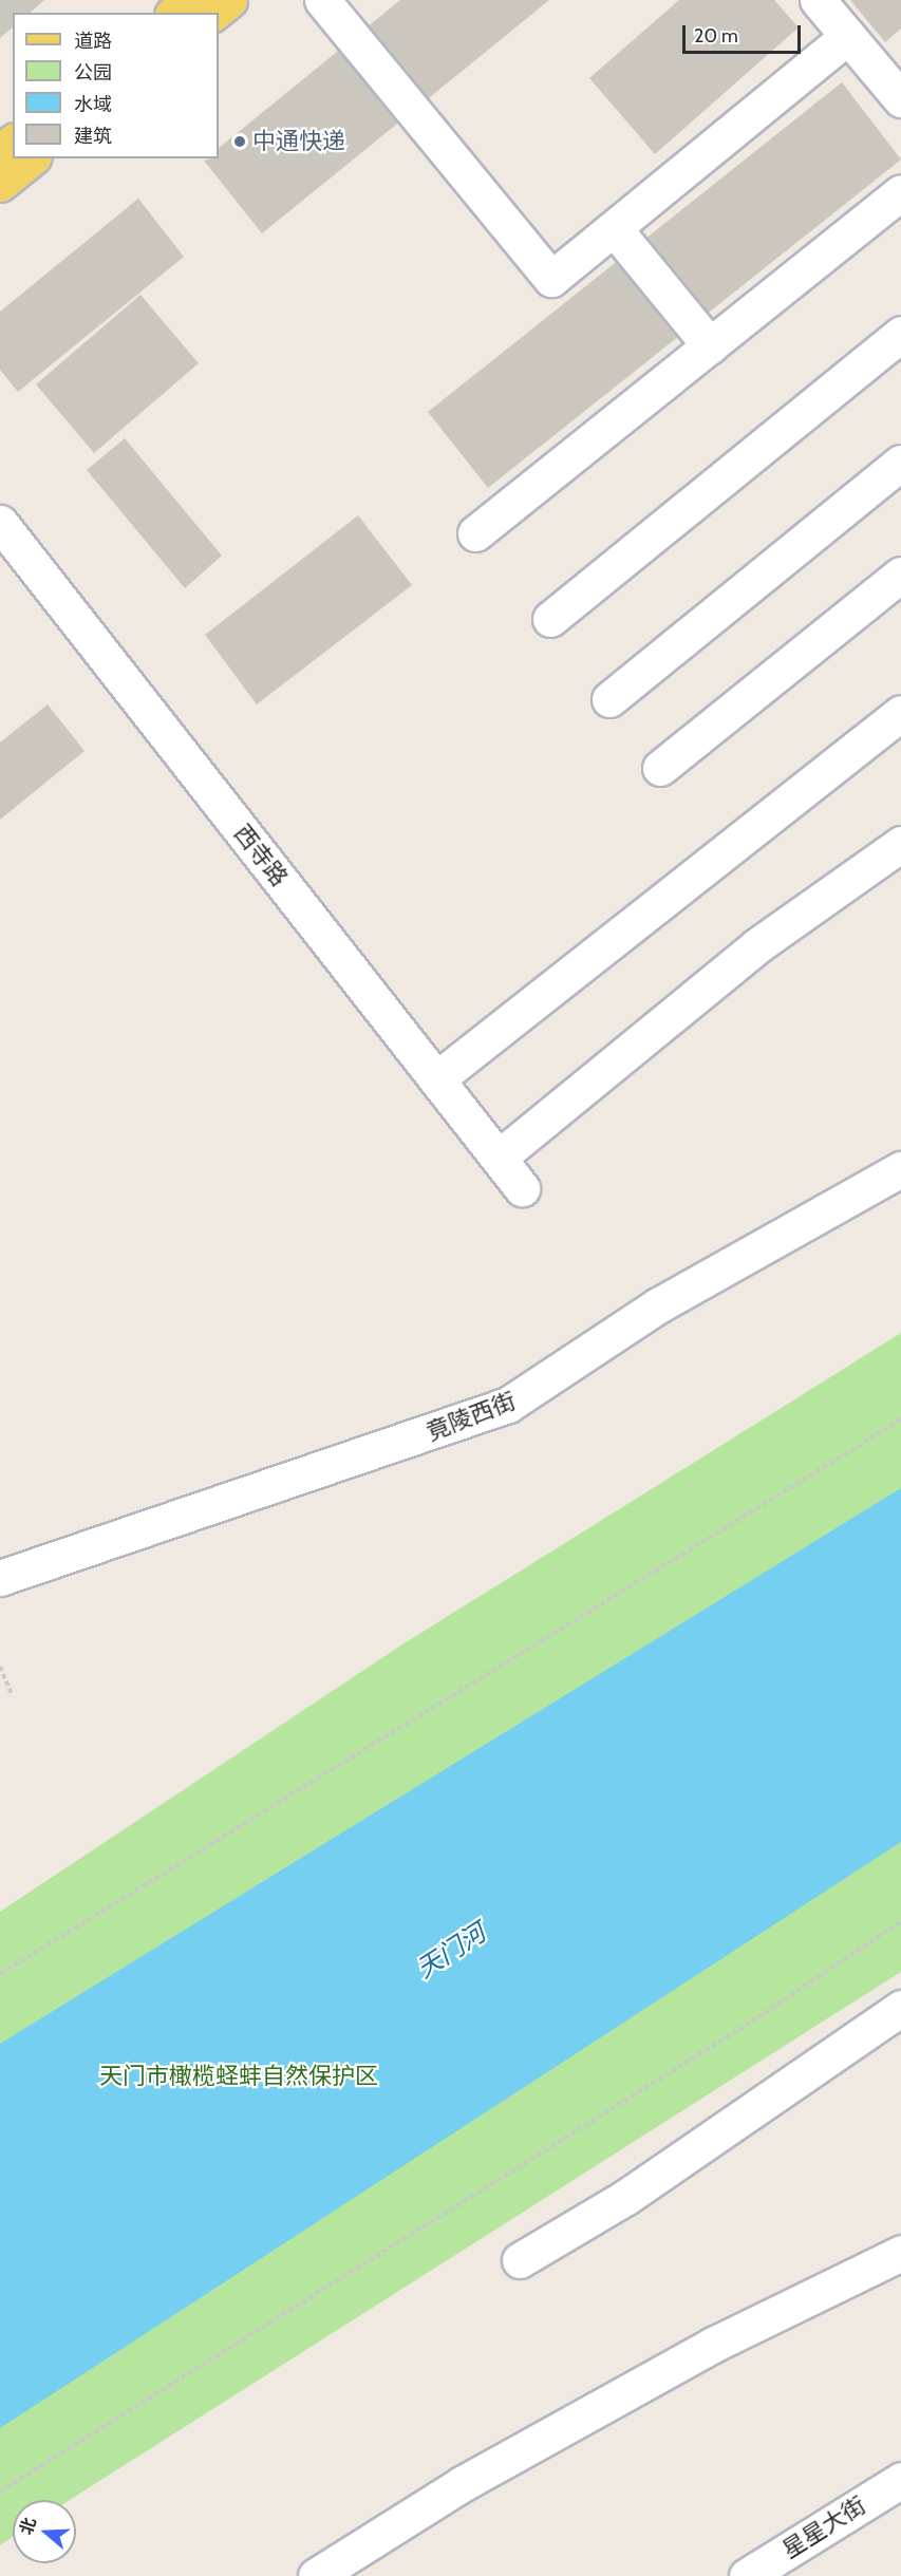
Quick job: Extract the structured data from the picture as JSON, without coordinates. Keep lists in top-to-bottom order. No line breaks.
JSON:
{"streets":{"street":["西寺路","竟陵西街","星星大街"]},"water":["天门河"],"parks":["天门市橄榄蛏蚌自然保护区"],"places":["中通快递"],"legend":["道路","公园","水域","建筑"],"scale_bar":"20 m","north":"left"}
